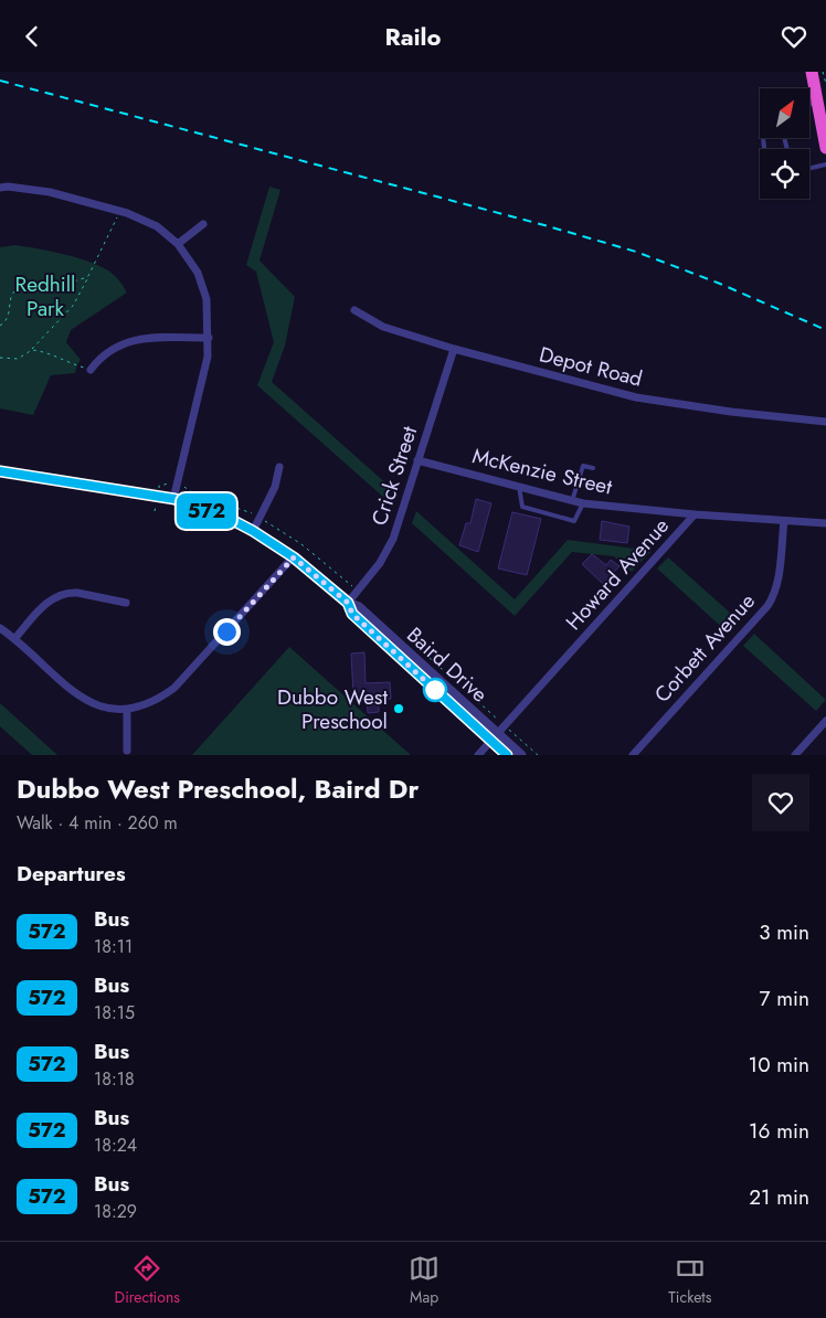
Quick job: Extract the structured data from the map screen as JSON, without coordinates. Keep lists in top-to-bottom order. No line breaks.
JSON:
{"streets":{"street":["Depot Road","McKenzie Street","Crick Street","Howard Avenue","Corbett Avenue","Baird Drive"]},"crossings":[["Depot Road","Crick Street"],["McKenzie Street","Crick Street"],["McKenzie Street","Howard Avenue"],["Crick Street","Baird Drive"],["Howard Avenue","Corbett Avenue"],["Howard Avenue","Baird Drive"]],"parks":["Redhill Park"],"places":["Dubbo West Preschool"],"lines":["bus line 572"],"north":"top right","page":{"header":"Railo","on_map":"572","heading":[["Dubbo West Preschool, Baird Dr","Walk · 4 min · 260 m"],"Departures"],"list":[{"mark":"572","name":"Bus","note":"18:11","value":"3 min"},{"mark":"572","name":"Bus","note":"18:15","value":"7 min"},{"mark":"572","name":"Bus","note":"18:18","value":"10 min"},{"mark":"572","name":"Bus","note":"18:24","value":"16 min"},{"mark":"572","name":"Bus","note":"18:29","value":"21 min"}],"tabs":["Directions","Map","Tickets"]}}
